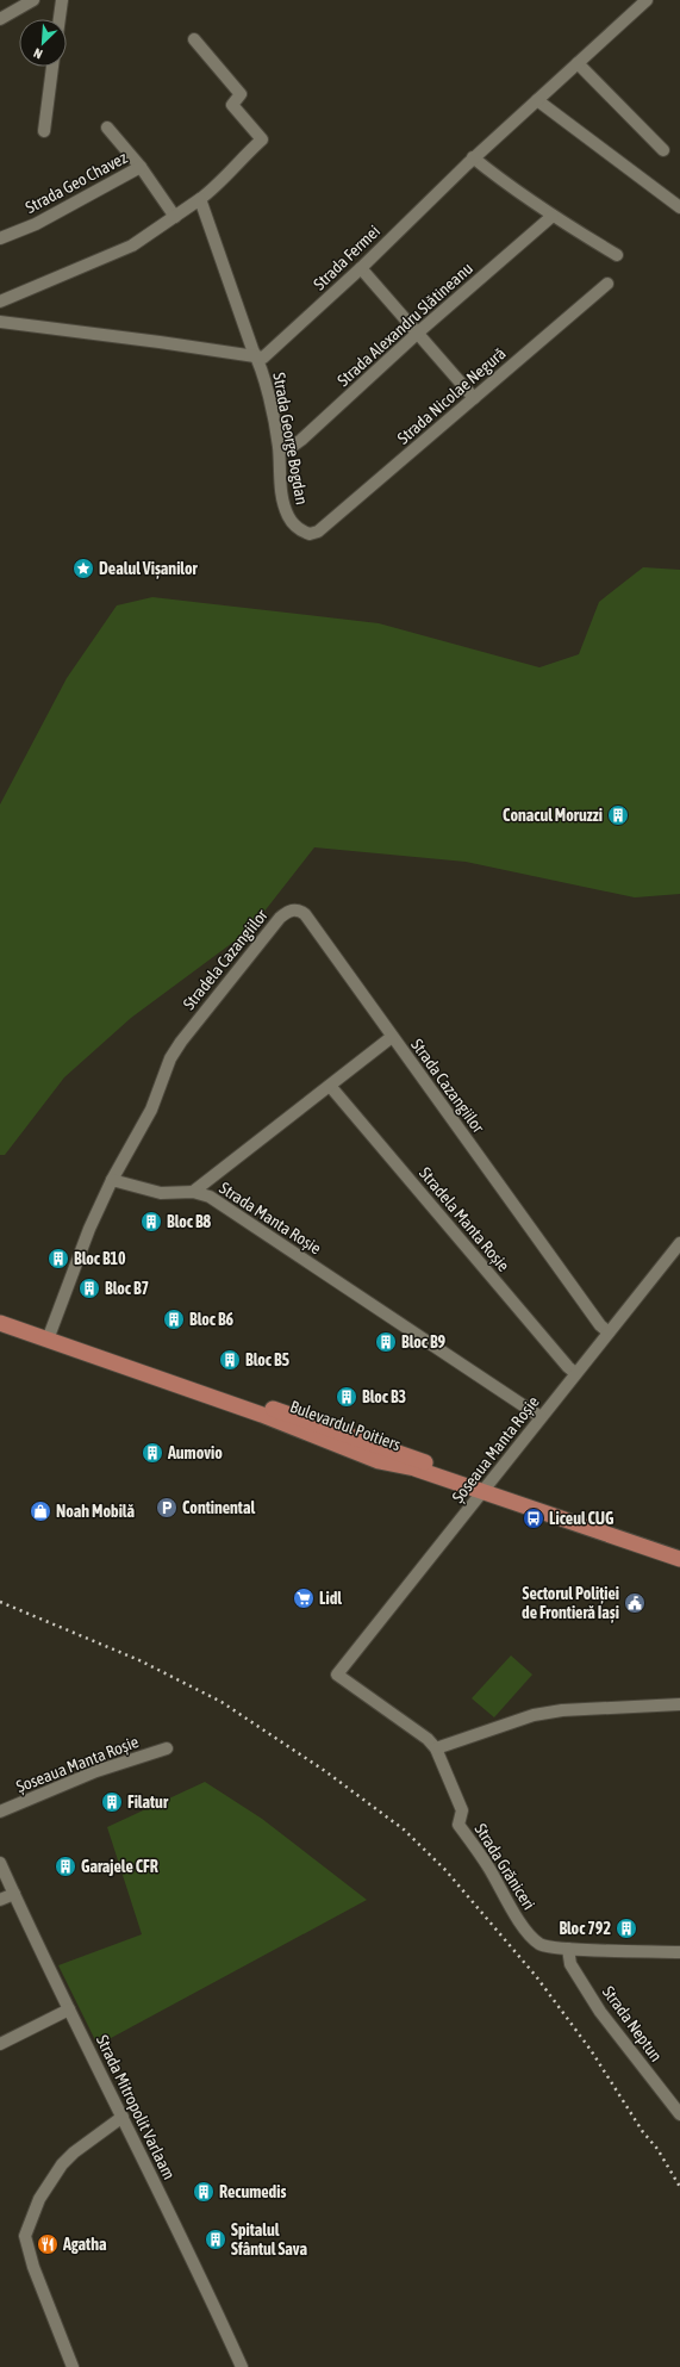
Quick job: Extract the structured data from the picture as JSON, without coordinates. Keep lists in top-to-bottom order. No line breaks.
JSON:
{"streets":{"main road":["Bulevardul Poitiers"],"street":["Strada Geo Chavez","Strada Fermei","Strada Alexandru Slătineanu","Strada Nicolae Negură","Strada George Bogdan","Stradela Cazangiilor","Strada Cazangiilor","Strada Manta Roșie","Stradela Manta Roșie","Șoseaua Manta Roșie","Strada Grăniceri","Strada Neptun","Strada Mitropolit Varlaam"]},"crossings":[["Strada Fermei","Strada George Bogdan"],["Strada Alexandru Slătineanu","Strada George Bogdan"],["Strada Nicolae Negură","Strada George Bogdan"],["Stradela Cazangiilor","Strada Cazangiilor"],["Stradela Cazangiilor","Strada Manta Roșie"],["Strada Cazangiilor","Strada Manta Roșie"],["Strada Cazangiilor","Stradela Manta Roșie"],["Strada Cazangiilor","Șoseaua Manta Roșie"],["Strada Manta Roșie","Șoseaua Manta Roșie"],["Stradela Manta Roșie","Șoseaua Manta Roșie"],["Bulevardul Poitiers","Șoseaua Manta Roșie"],["Șoseaua Manta Roșie","Strada Grăniceri"],["Strada Grăniceri","Strada Neptun"]],"places":{"place":["Dealul Vișanilor"],"building":["Conacul Moruzzi","Bloc B8","Bloc B10","Bloc B7","Bloc B6","Bloc B9","Bloc B5","Bloc B3","Aumovio","Filatur","Garajele CFR","Bloc 792","Recumedis","Spitalul Sfântul Sava"],"parking":["Continental"],"shop":["Noah Mobilă"],"bus stop":["Liceul CUG"],"supermarket":["Lidl"],"public building":["Sectorul Poliției de Frontieră Iași"],"restaurant":["Agatha"]},"north":"bottom left"}
